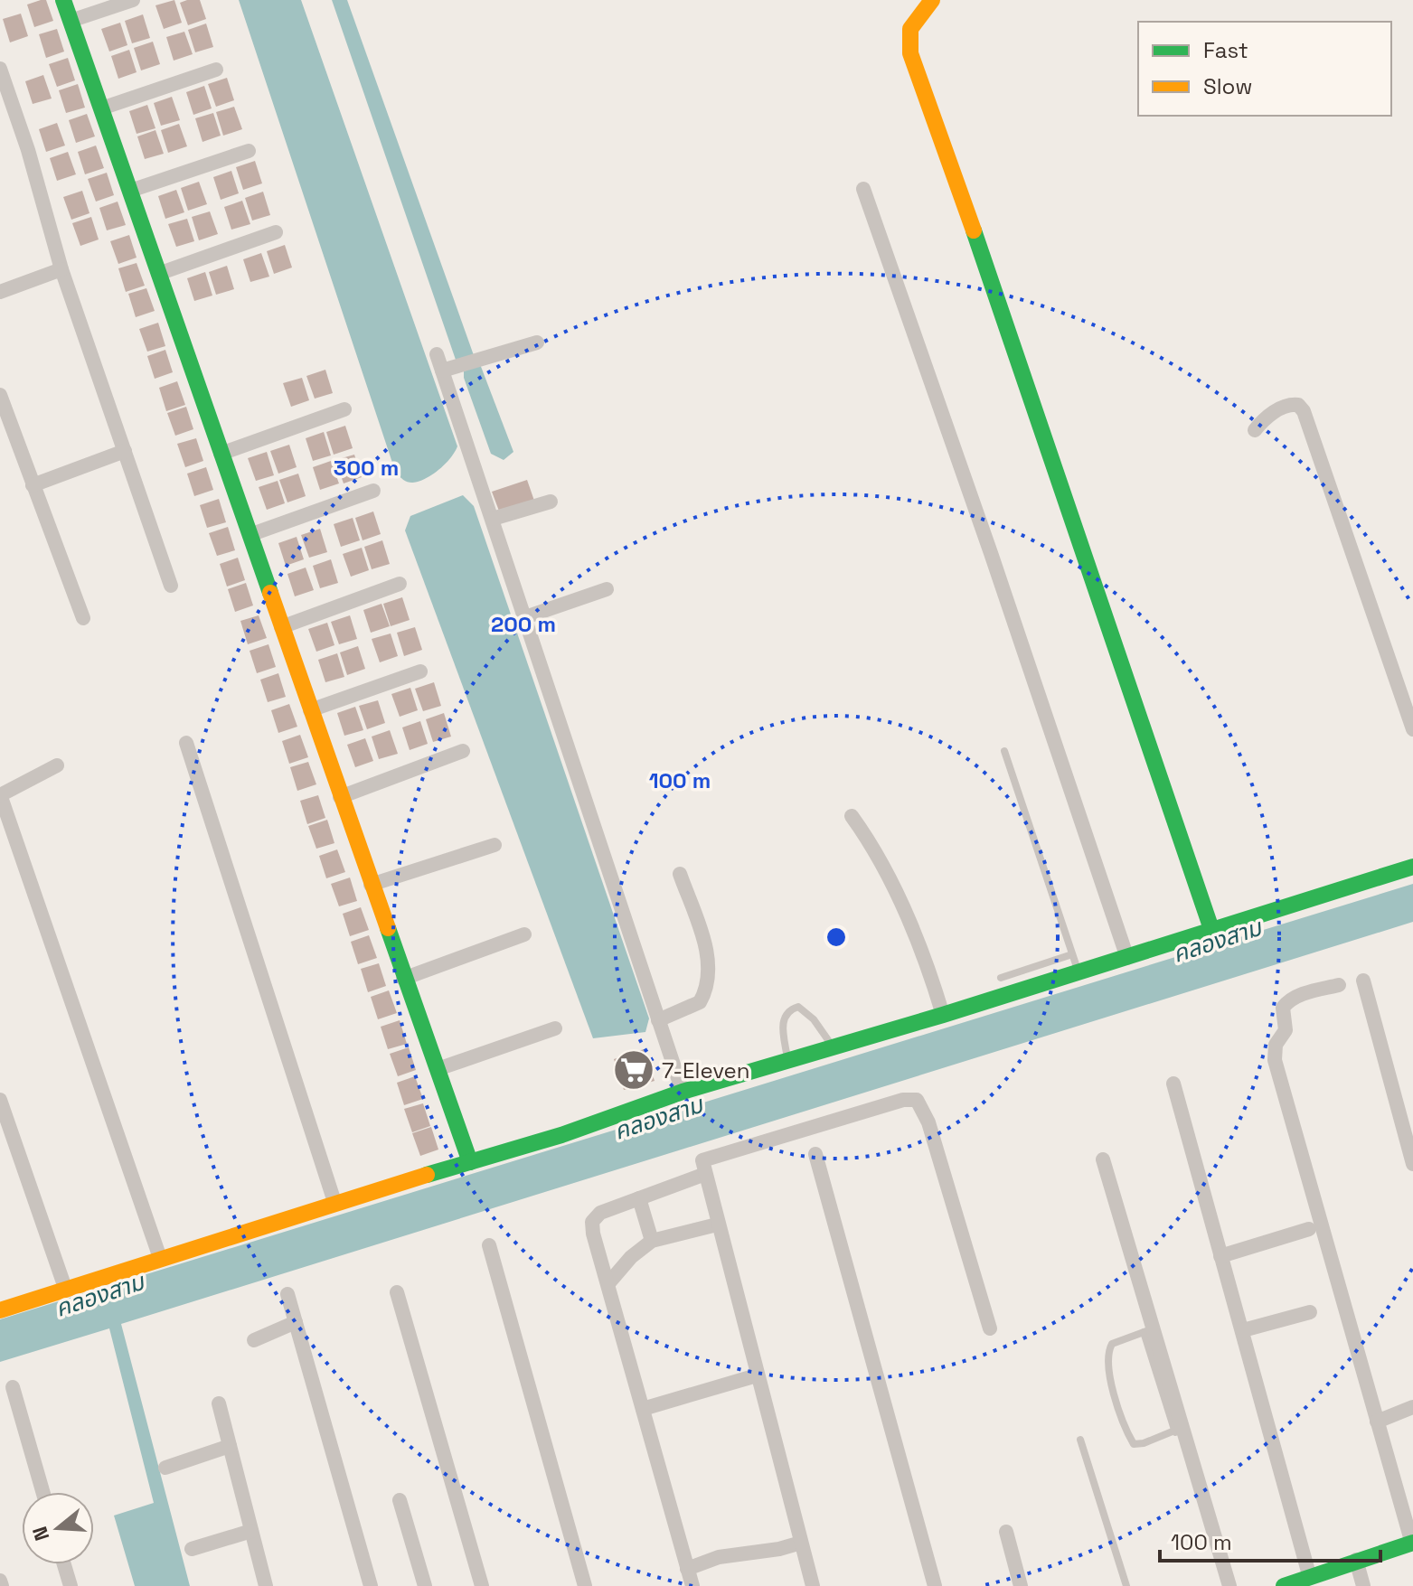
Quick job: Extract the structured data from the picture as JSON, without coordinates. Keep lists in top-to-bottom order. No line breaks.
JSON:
{"water":["คลองสาม"],"places":{"supermarket":["7-Eleven"]},"legend":["Fast","Slow"],"scale_bar":"100 m","north":"left","rings":["300 m","200 m","100 m"]}
